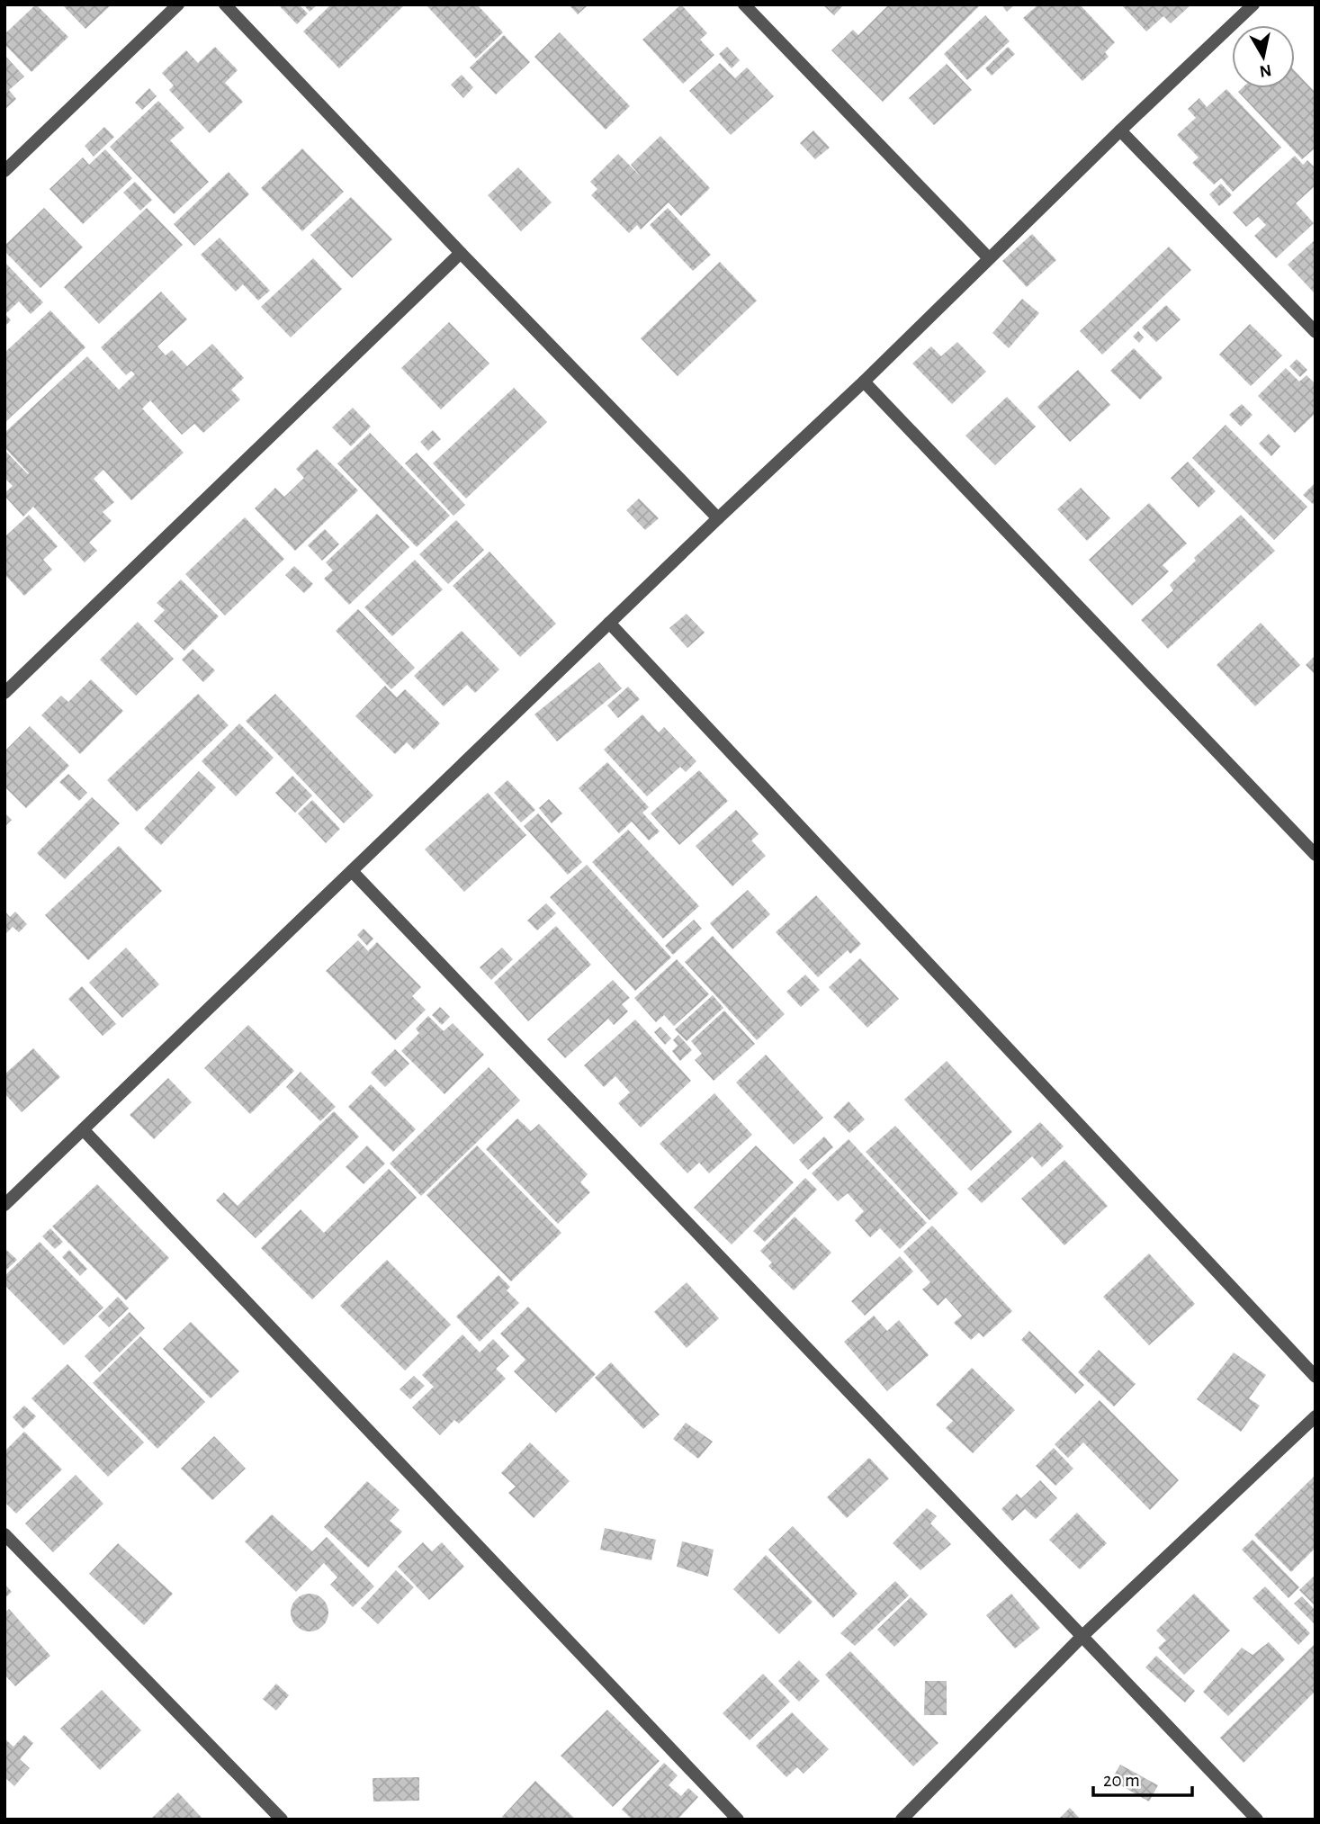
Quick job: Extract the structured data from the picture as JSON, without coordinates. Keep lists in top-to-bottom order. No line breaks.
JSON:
{"scale_bar":"20 m","north":"bottom"}
